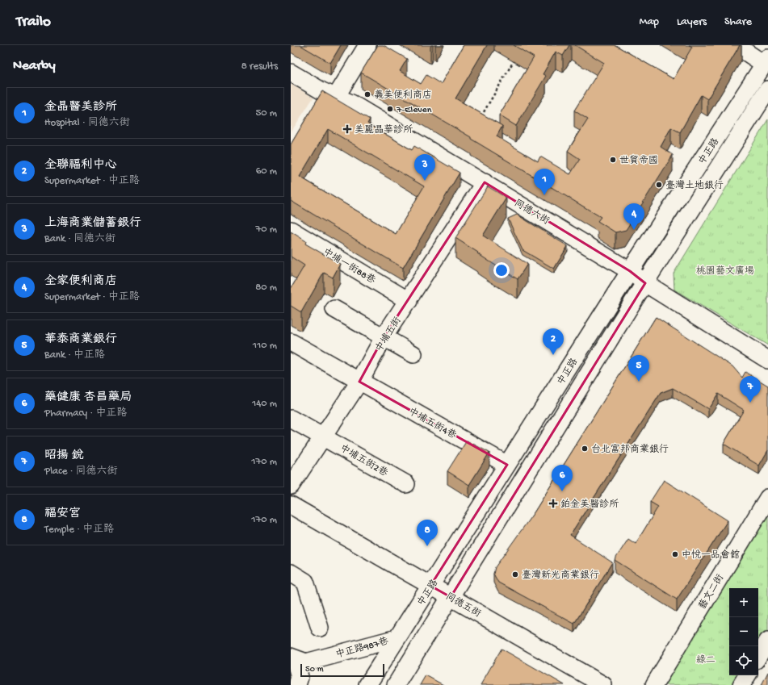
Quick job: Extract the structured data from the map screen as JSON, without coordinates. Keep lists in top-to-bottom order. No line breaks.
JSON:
{"streets":{"street":["中正路","同德六街","中埔一街88巷","中埔五街","中埔五街4巷","中埔五街2巷","藝文二街","同德五街","中正路987巷"]},"crossings":[["中正路","同德六街"],["中正路","中埔五街4巷"],["中正路","同德五街"],["中正路","中正路987巷"],["同德六街","中埔五街"],["中埔一街88巷","中埔五街"],["中埔五街","中埔五街4巷"],["中埔五街","中埔五街2巷"]],"parks":["桃園藝文廣場","綠二"],"places":{"other":["義美便利商店","7-Eleven","世貿帝國","臺灣土地銀行","台北富邦商業銀行","中悅一品會館","臺灣新光商業銀行"],"health":["美麗晶華診所","鉑金美醫診所"]},"scale_bar":"50 m","page":{"header":"Trailo","nav":["Map","Layers","Share"],"heading":["Nearby","8 results"],"list":[{"mark":"1","name":"金晶醫美診所","note":"Hospital · 同德六街","value":"50 m"},{"mark":"2","name":"全聯福利中心","note":"Supermarket · 中正路","value":"60 m"},{"mark":"3","name":"上海商業儲蓄銀行","note":"Bank · 同德六街","value":"70 m"},{"mark":"4","name":"全家便利商店","note":"Supermarket · 中正路","value":"80 m"},{"mark":"5","name":"華泰商業銀行","note":"Bank · 中正路","value":"110 m"},{"mark":"6","name":"藥健康 杏昌藥局","note":"Pharmacy · 中正路","value":"140 m"},{"mark":"7","name":"昭揚 銳","note":"Place · 同德六街","value":"170 m"},{"mark":"8","name":"福安宮","note":"Temple · 中正路","value":"170 m"}],"pins":["3","1","4","2","5","7","6","8"],"map_buttons":["+","−"],"scale":"50 m"}}
